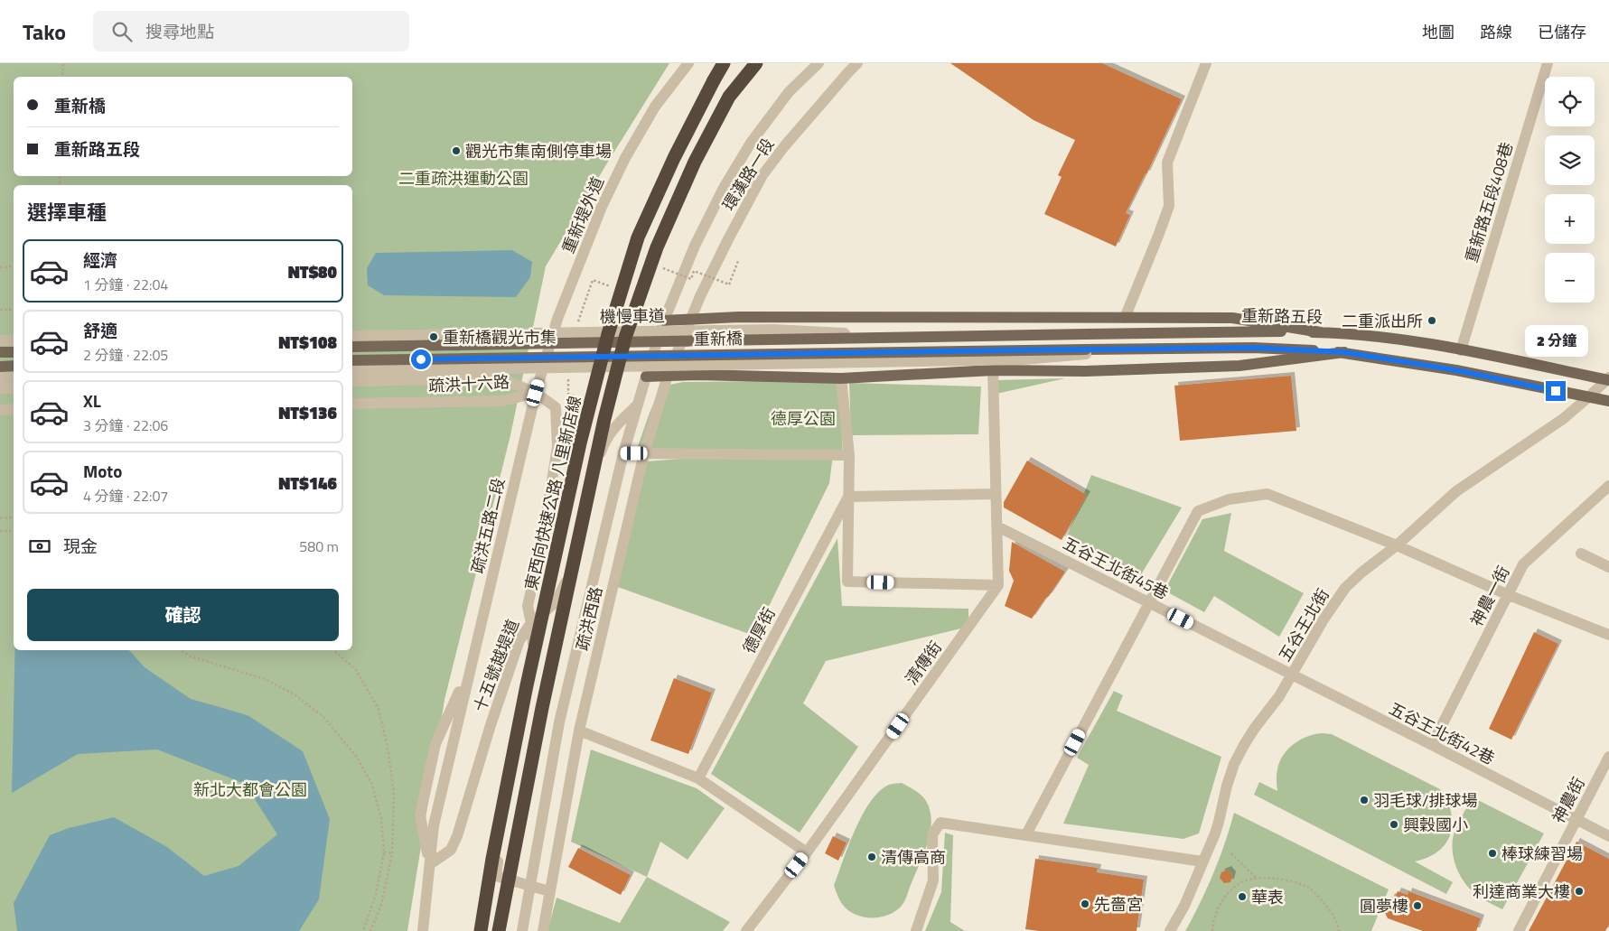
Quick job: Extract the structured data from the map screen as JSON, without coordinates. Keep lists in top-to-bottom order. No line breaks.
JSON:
{"streets":{"highway":["東西向快速公路 八里新店線"],"main road":["重新路五段","重新橋"],"street":["環漢路一段","重新路五段408巷","重新堤外道","機慢車道","疏洪十六路","疏洪五路二段","五谷王北街45巷","神農一街","疏洪西路","五谷王北街","德厚街","清傳街","十五號越堤道","五谷王北街42巷","神農街"]},"crossings":[["環漢路一段","疏洪西路"],["重新路五段408巷","重新路五段"],["重新堤外道","疏洪十六路"],["重新堤外道","疏洪五路二段"],["重新堤外道","十五號越堤道"],["機慢車道","重新橋"],["重新路五段","重新橋"],["重新路五段","五谷王北街"],["疏洪十六路","疏洪五路二段"],["疏洪十六路","十五號越堤道"],["疏洪五路二段","十五號越堤道"],["五谷王北街45巷","五谷王北街"],["五谷王北街45巷","五谷王北街42巷"],["神農一街","五谷王北街42巷"],["五谷王北街","五谷王北街42巷"],["五谷王北街42巷","神農街"]],"parks":["二重疏洪運動公園","德厚公園","新北大都會公園"],"places":["觀光市集南側停車場","二重派出所","重新橋觀光市集","羽毛球/排球場","興穀國小","棒球練習場","清傳高商","利達商業大樓","華表","先嗇宮","圓夢樓"],"page":{"header":"Tako","search":"搜尋地點","nav":["地圖","路線","已儲存"],"map_buttons":["+","−"],"banner":["重新橋","重新路五段"],"heading":"選擇車種","list":[{"name":"經濟","note":"1 分鐘 · 22:04","value":"NT$80"},{"name":"舒適","note":"2 分鐘 · 22:05","value":"NT$108"},{"name":"XL","note":"3 分鐘 · 22:06","value":"NT$136"},{"name":"Moto","note":"4 分鐘 · 22:07","value":"NT$146"}],"bubble":"2 分鐘","pay":["現金","580 m"],"buttons":"確認"}}
